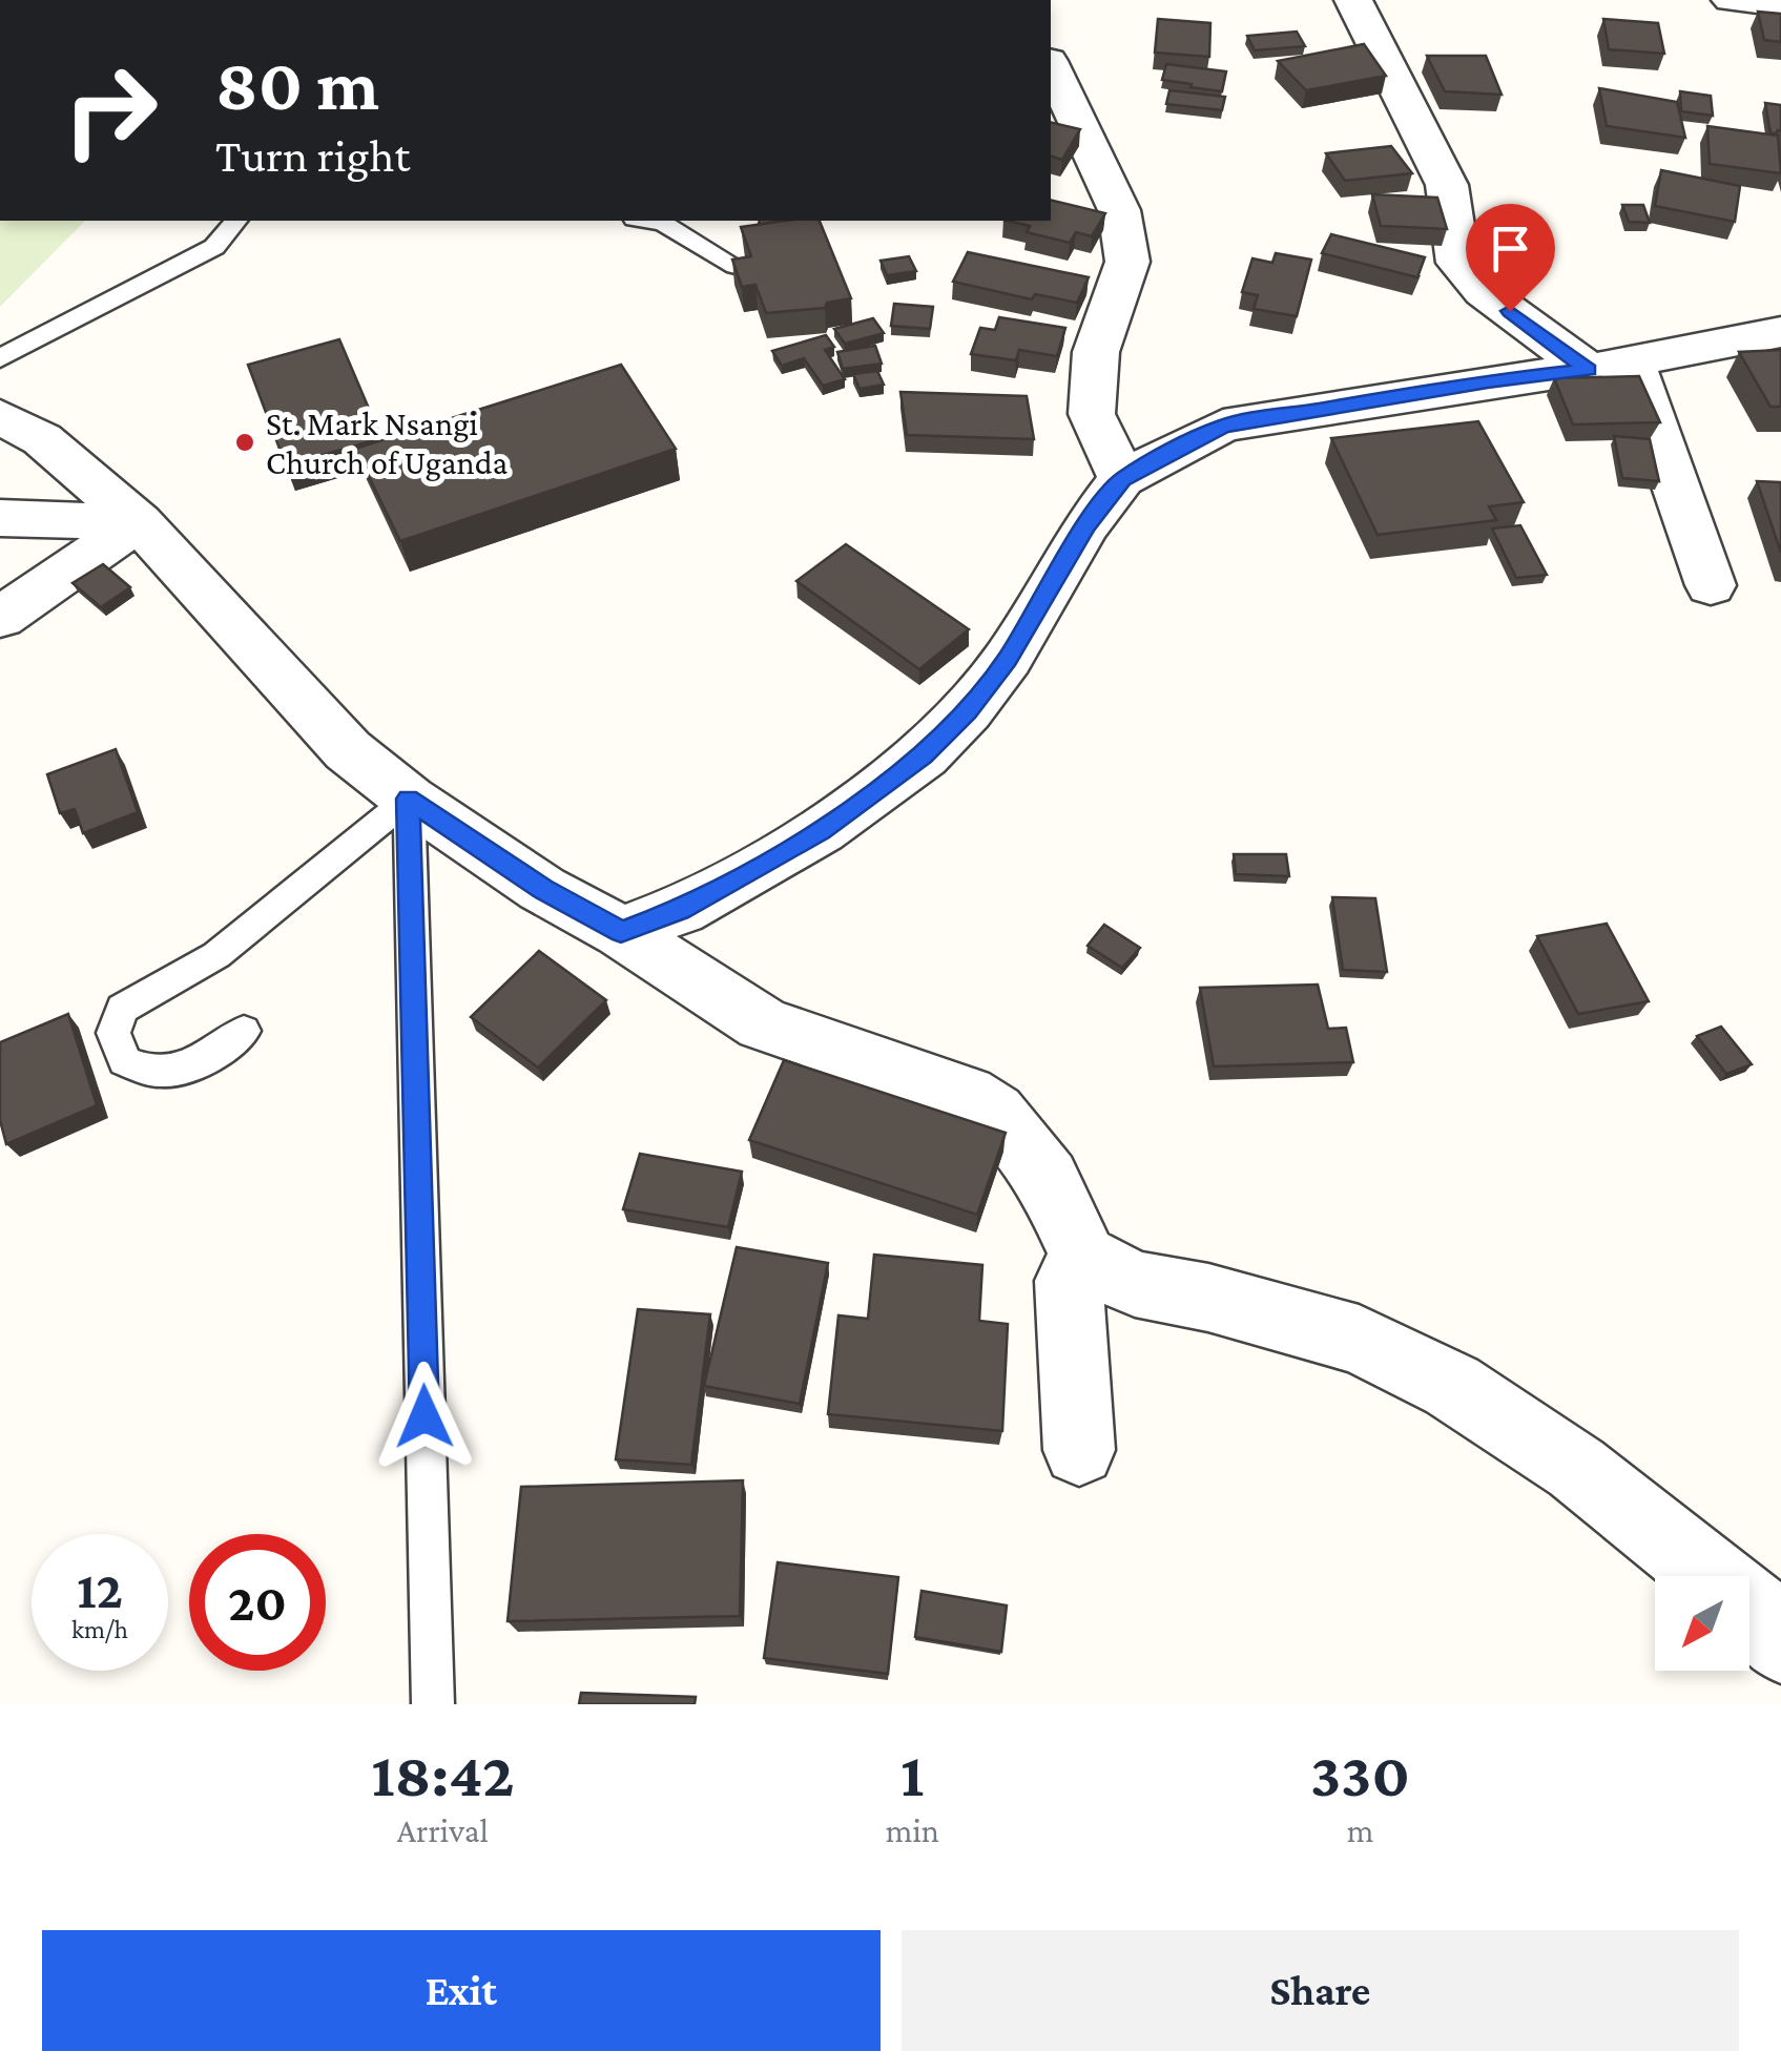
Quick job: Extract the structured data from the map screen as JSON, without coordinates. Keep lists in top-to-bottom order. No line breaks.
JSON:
{"places":["St. Mark Nsangi Church of Uganda"],"north":"bottom left","page":{"turn":["80 m","Turn right"],"speed":"12 km/h","limit":"20","eta":["18:42","Arrival","1","min","330","m"],"buttons":["Exit","Share"]}}
